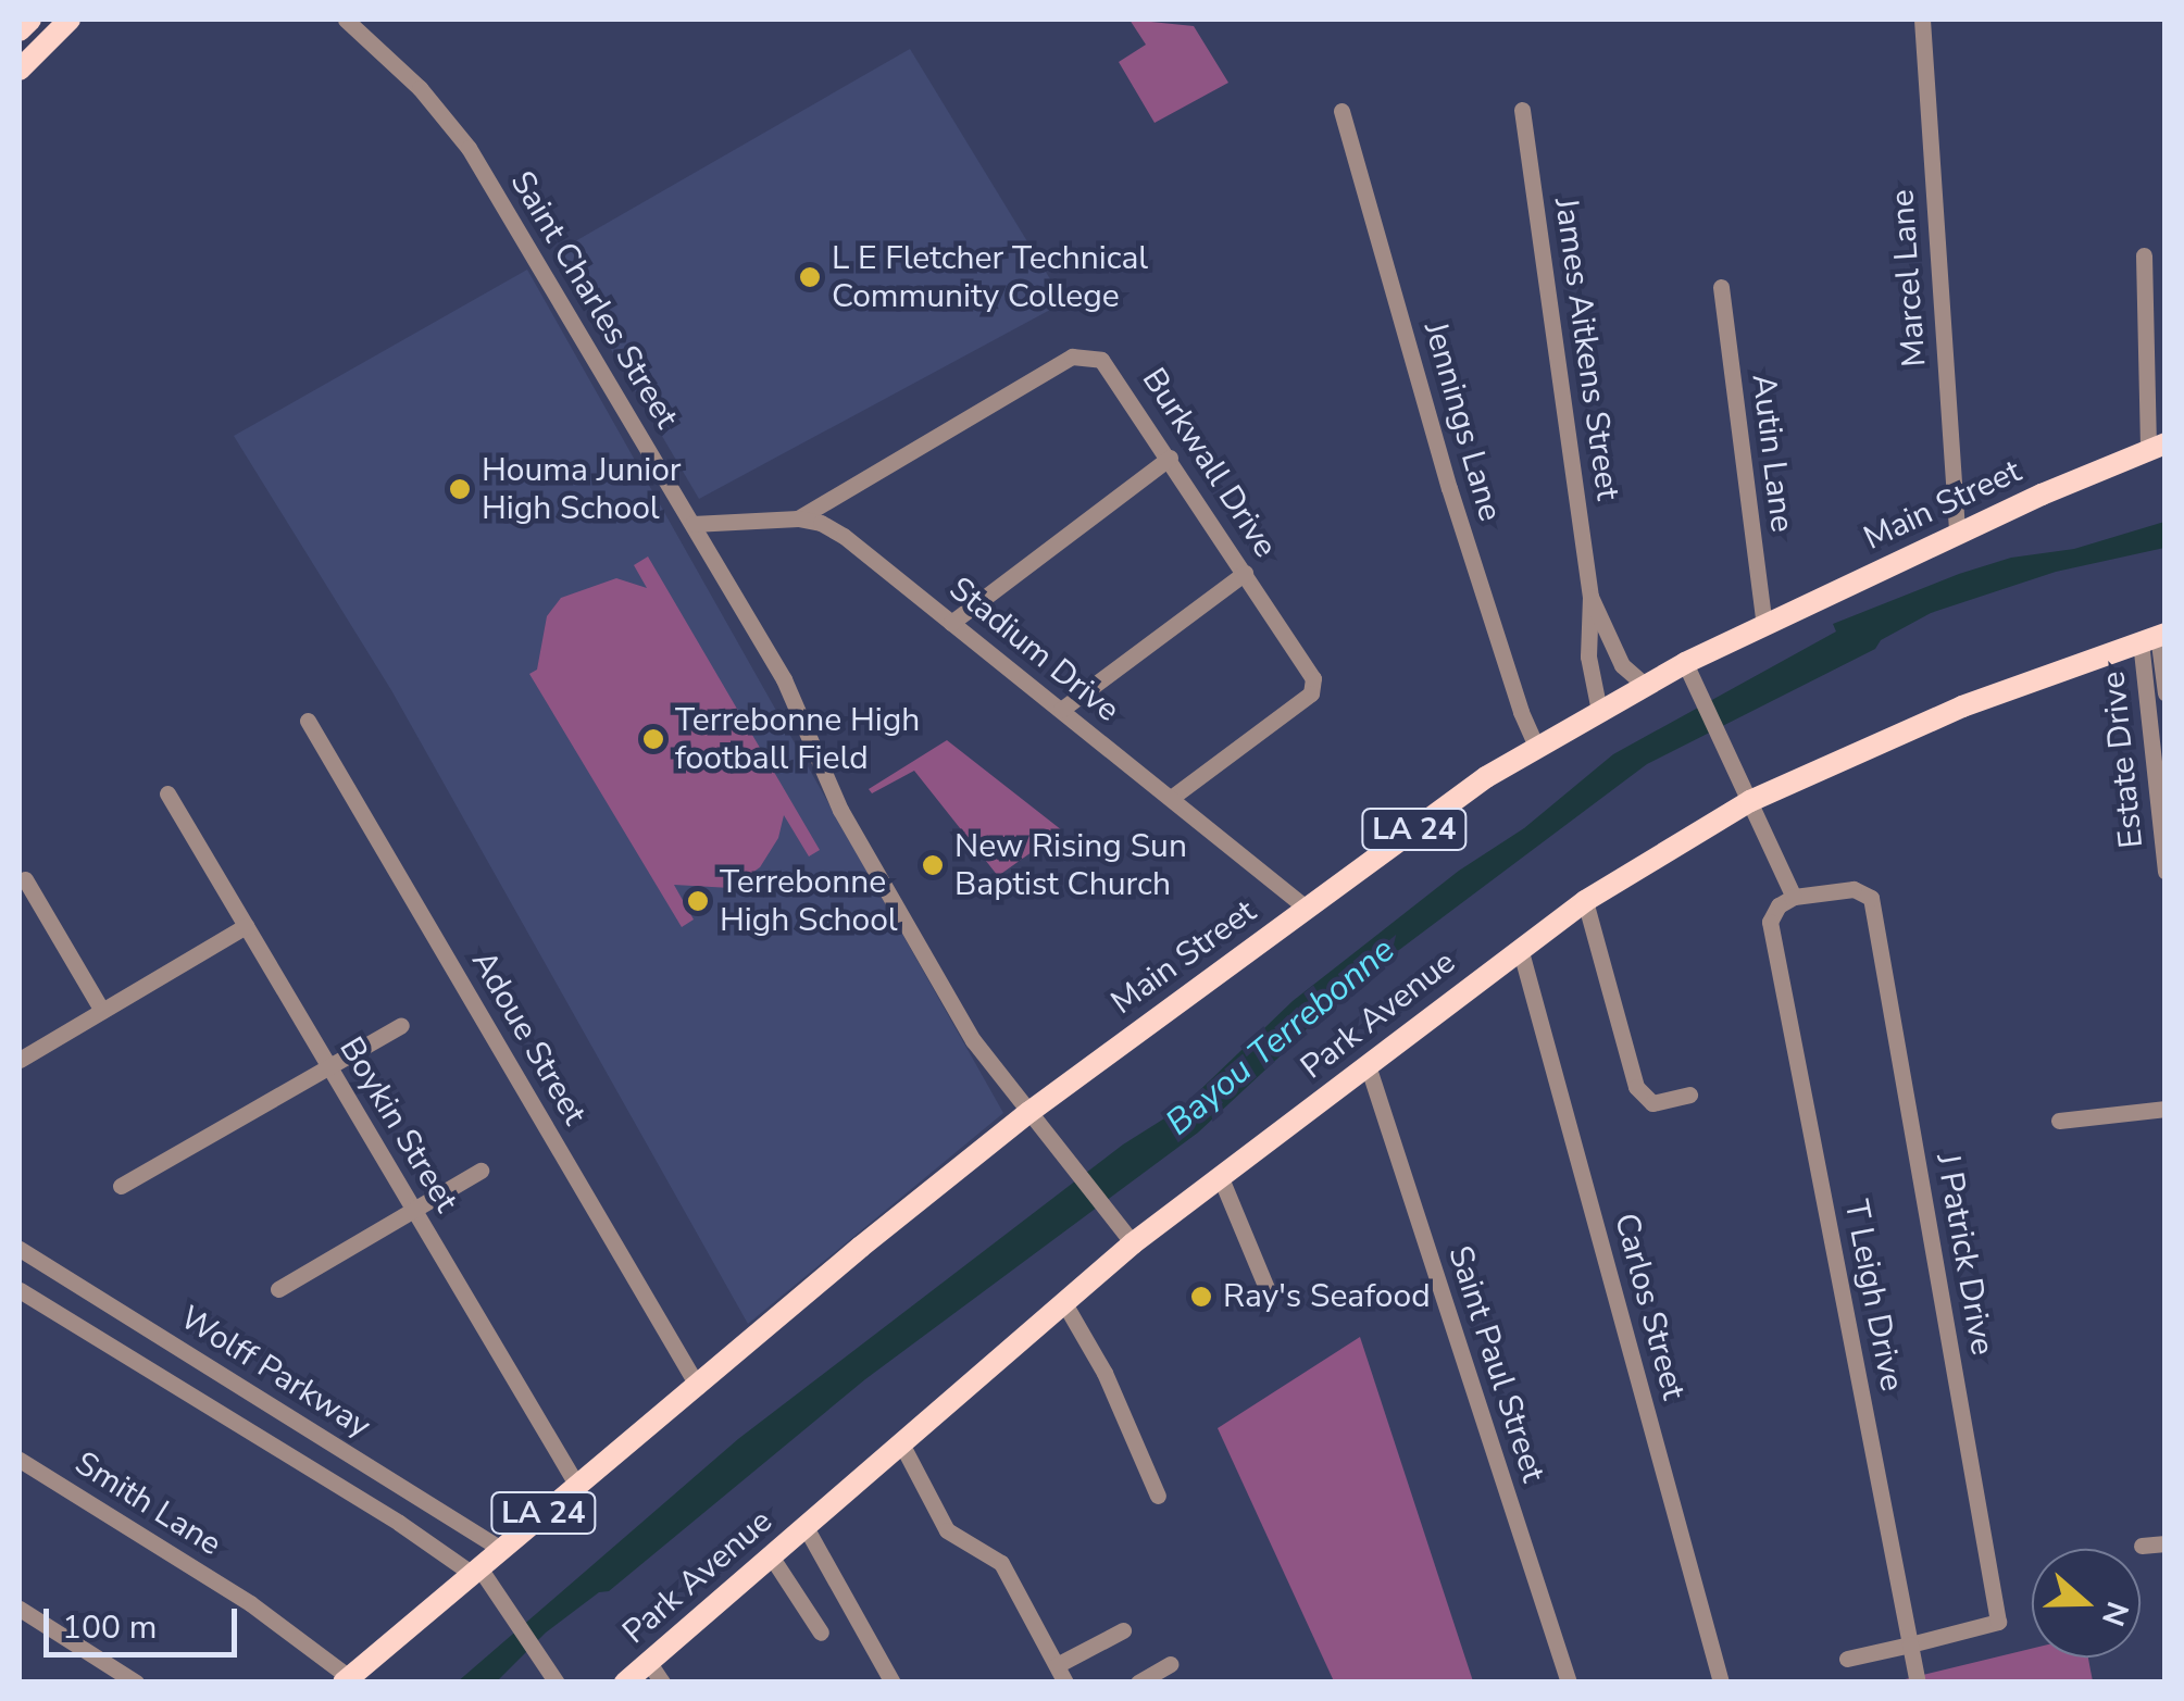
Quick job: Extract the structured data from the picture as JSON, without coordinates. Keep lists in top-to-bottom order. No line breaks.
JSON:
{"streets":{"main road":["Main Street","LA 24","Park Avenue"],"street":["Marcel Lane","Saint Charles Street","James Aitkens Street","Jennings Lane","Autin Lane","Burkwall Drive","Stadium Drive","Estate Drive","Adoue Street","Boykin Street","J Patrick Drive","T Leigh Drive","Carlos Street","Saint Paul Street","Wolff Parkway","Smith Lane"]},"crossings":[["Marcel Lane","Main Street"],["Saint Charles Street","Main Street"],["Saint Charles Street","Stadium Drive"],["Saint Charles Street","Park Avenue"],["James Aitkens Street","Main Street"],["Jennings Lane","Main Street"],["Autin Lane","Main Street"],["Burkwall Drive","Stadium Drive"],["Main Street","Stadium Drive"],["Main Street","Adoue Street"],["Main Street","Boykin Street"],["Main Street","Wolff Parkway"],["Main Street","Smith Lane"],["Estate Drive","Park Avenue"],["Park Avenue","Carlos Street"],["Park Avenue","Saint Paul Street"],["J Patrick Drive","T Leigh Drive"]],"water":["Bayou Terrebonne"],"places":["L E Fletcher Technical Community College","Houma Junior High School","Terrebonne High football Field","New Rising Sun Baptist Church","Terrebonne High School","Ray's Seafood"],"scale_bar":"100 m","north":"right"}
